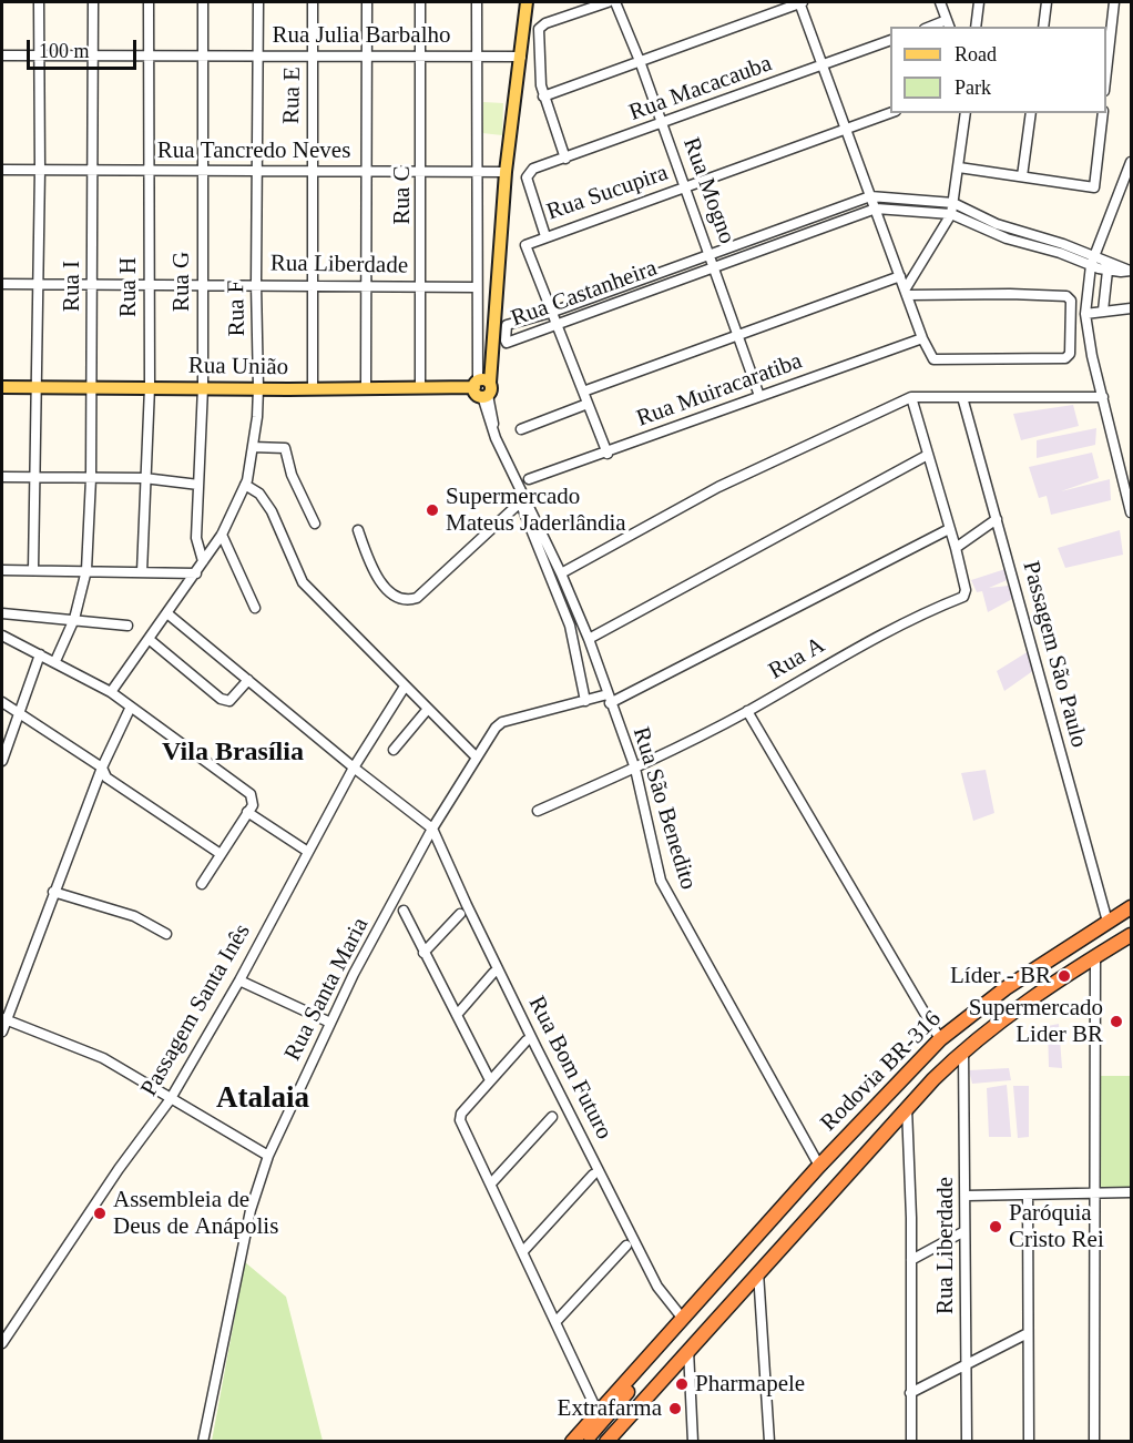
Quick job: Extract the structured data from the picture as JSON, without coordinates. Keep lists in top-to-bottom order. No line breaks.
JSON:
{"streets":{"highway":["Rodovia BR-316"],"main road":["Rua União"],"street":["Rua Julia Barbalho","Rua Macacauba","Rua E","Rua Tancredo Neves","Rua Mogno","Rua Sucupira","Rua C","Rua Liberdade","Rua G","Rua I","Rua H","Rua Castanheira","Rua F","Rua Muiracaratiba","Passagem São Paulo","Rua A","Rua São Benedito","Rua Santa Maria","Passagem Santa Inês","Rua Bom Futuro"]},"crossings":[["Rua Julia Barbalho","Rua E"],["Rua Julia Barbalho","Rua C"],["Rua Julia Barbalho","Rua G"],["Rua Julia Barbalho","Rua I"],["Rua Julia Barbalho","Rua H"],["Rua Julia Barbalho","Rua F"],["Rua Julia Barbalho","Rua São Benedito"],["Rua Macacauba","Rua Mogno"],["Rua Macacauba","Rua Sucupira"],["Rua E","Rua Tancredo Neves"],["Rua E","Rua Liberdade"],["Rua E","Rua União"],["Rua Tancredo Neves","Rua C"],["Rua Tancredo Neves","Rua G"],["Rua Tancredo Neves","Rua I"],["Rua Tancredo Neves","Rua H"],["Rua Tancredo Neves","Rua F"],["Rua Tancredo Neves","Rua São Benedito"],["Rua Mogno","Rua Sucupira"],["Rua Mogno","Rua Castanheira"],["Rua Mogno","Rua Muiracaratiba"],["Rua Sucupira","Rua Castanheira"],["Rua C","Rua Liberdade"],["Rua C","Rua União"],["Rua Liberdade","Rua G"],["Rua Liberdade","Rua I"],["Rua Liberdade","Rua H"],["Rua Liberdade","Rua F"],["Rua Liberdade","Rua São Benedito"],["Rua G","Rua F"],["Rua G","Rua União"],["Rua I","Rua União"],["Rua H","Rua União"],["Rua F","Rua União"],["Rua União","Rua São Benedito"],["Passagem São Paulo","Rodovia BR-316"],["Rua A","Rua São Benedito"],["Rua São Benedito","Rua Santa Maria"],["Rua São Benedito","Rodovia BR-316"],["Rua Santa Maria","Rua Bom Futuro"],["Rua Bom Futuro","Rodovia BR-316"]],"districts":["Vila Brasília","Atalaia"],"places":["Supermercado Mateus Jaderlândia","Líder - BR","Supermercado Lider BR","Assembleia de Deus de Anápolis","Paróquia Cristo Rei","Pharmapele","Extrafarma"],"legend":["Road","Park"],"scale_bar":"100 m"}
